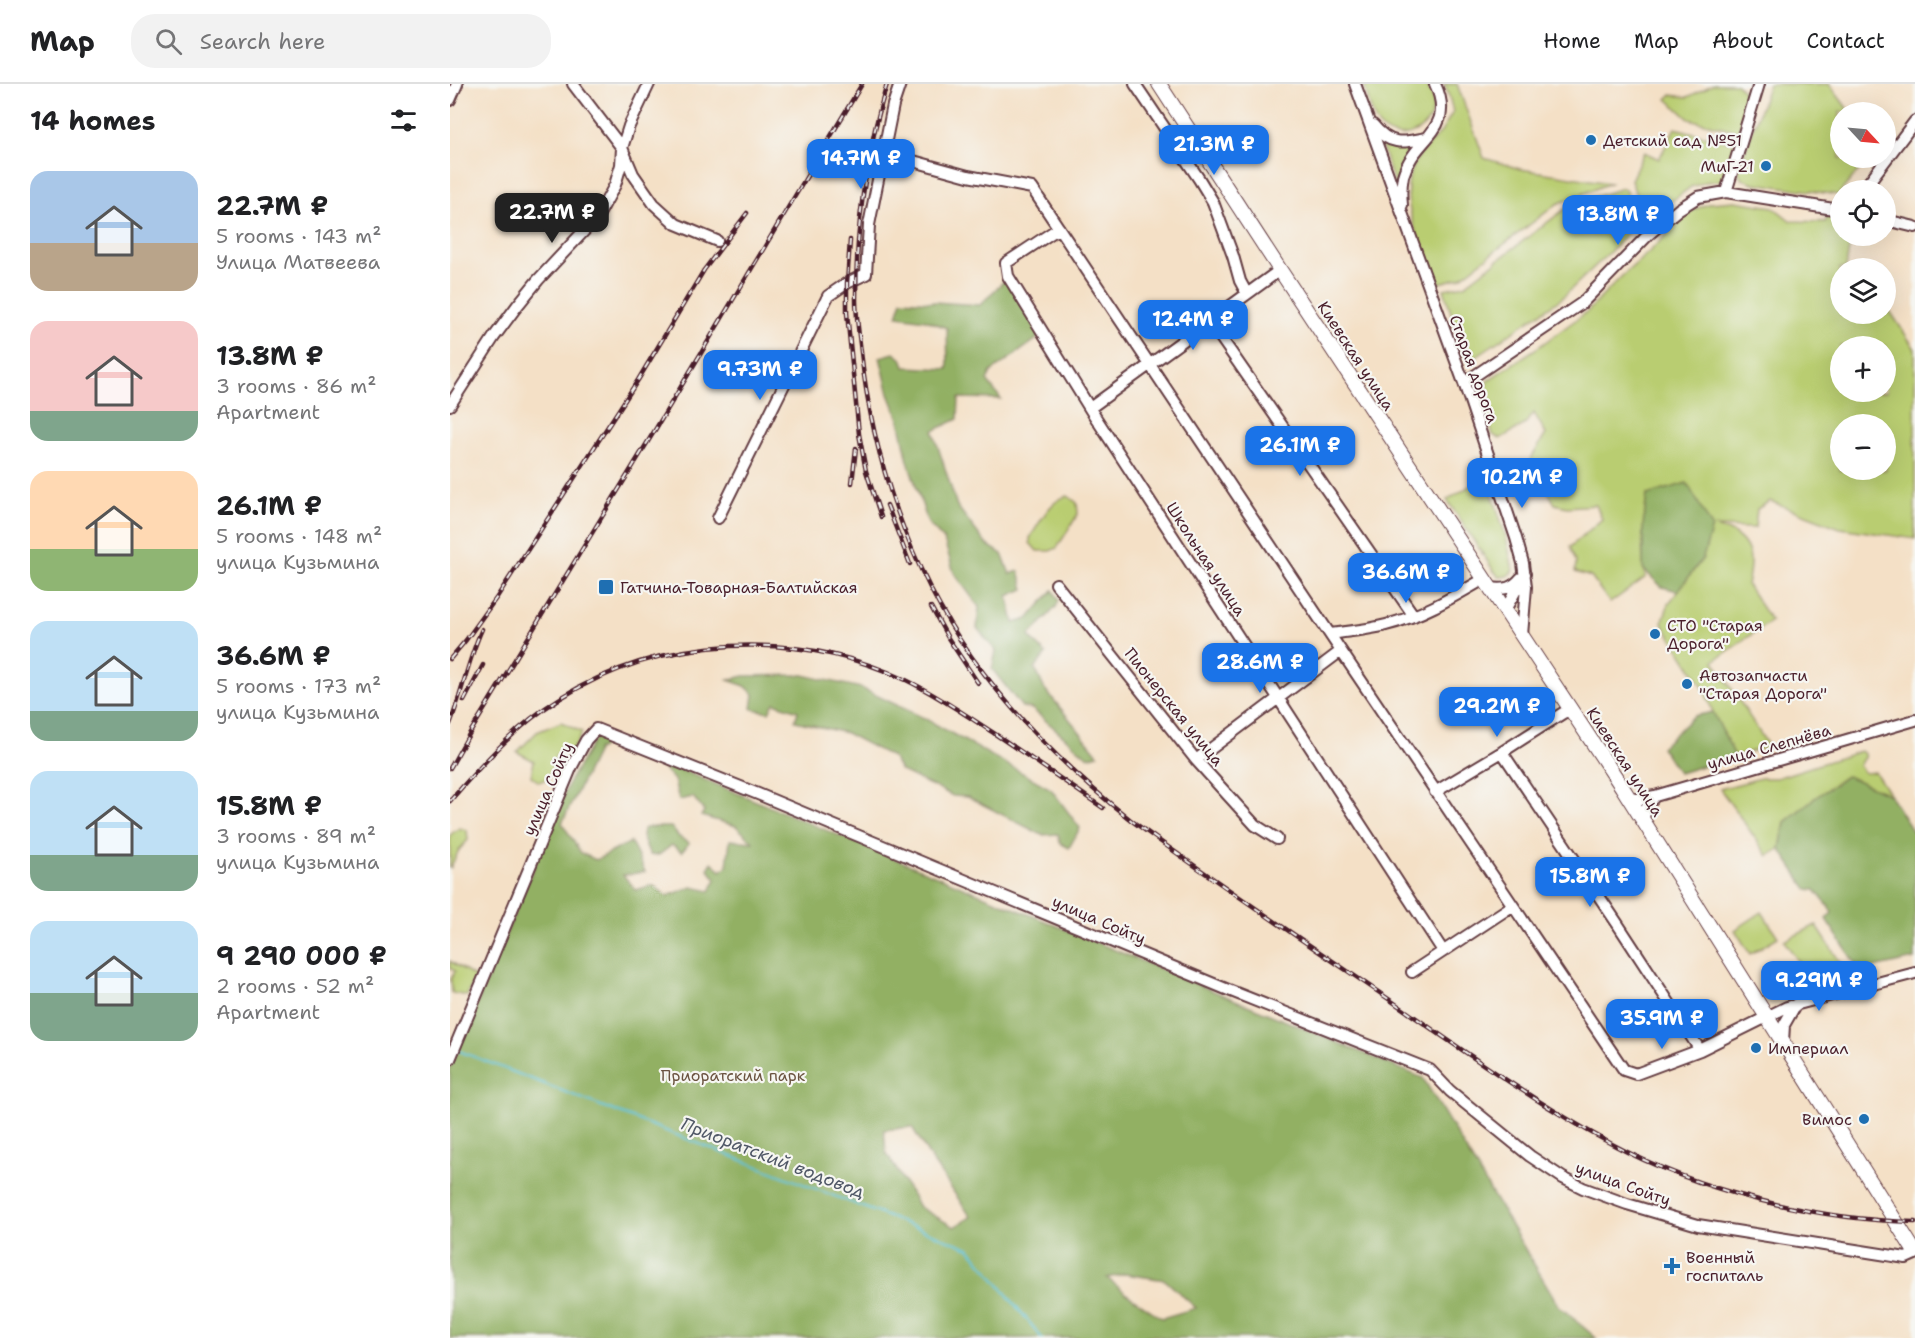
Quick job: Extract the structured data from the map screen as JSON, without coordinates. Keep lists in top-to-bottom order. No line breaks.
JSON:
{"streets":{"main road":["Киевская улица"],"street":["Старая дорога","Школьная улица","Пионерская улица","улица Слепнёва","улица Сойту"]},"crossings":[["Киевская улица","Старая дорога"],["Киевская улица","улица Слепнёва"],["Киевская улица","улица Сойту"]],"water":["Приоратский водовод"],"parks":["Приоратский парк"],"places":{"other":["Детский сад №51","МиГ-21","СТО \"Старая Дорога\"","Автозапчасти \"Старая Дорога\"","Империал","Вимос"],"transit":["Гатчина-Товарная-Балтийская"],"health":["Военный госпиталь"]},"north":"bottom right","page":{"header":"Map","search":"Search here","nav":["Home","Map","About","Contact"],"heading":"14 homes","map_buttons":["+","−"],"price":["21.3M ₽","14.7M ₽","22.7M ₽","13.8M ₽","12.4M ₽","9.73M ₽","26.1M ₽","10.2M ₽","36.6M ₽","28.6M ₽","29.2M ₽","15.8M ₽","9.29M ₽","35.9M ₽"],"list":[{"name":"22.7M ₽","note":"5 rooms · 143 m² · Улица Матвеева"},{"name":"13.8M ₽","note":"3 rooms · 86 m² · Apartment"},{"name":"26.1M ₽","note":"5 rooms · 148 m² · улица Кузьмина"},{"name":"36.6M ₽","note":"5 rooms · 173 m² · улица Кузьмина"},{"name":"15.8M ₽","note":"3 rooms · 89 m² · улица Кузьмина"},{"name":"9 290 000 ₽","note":"2 rooms · 52 m² · Apartment"}]}}
